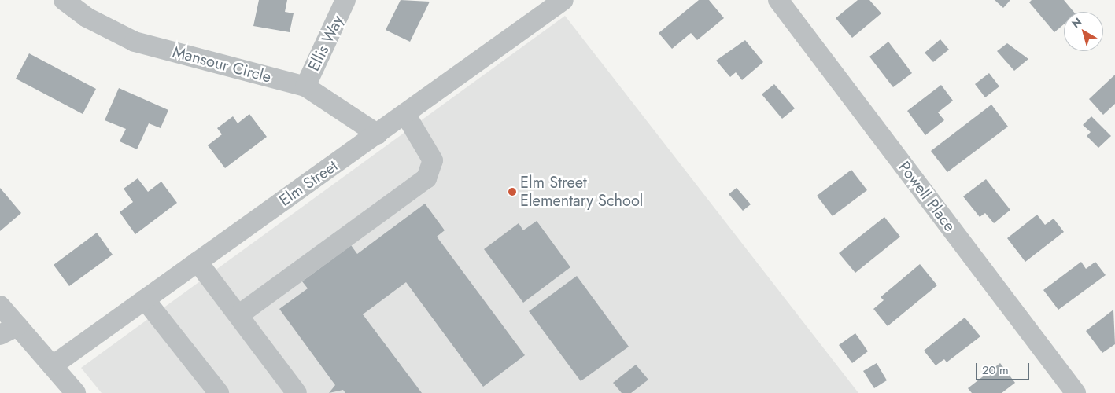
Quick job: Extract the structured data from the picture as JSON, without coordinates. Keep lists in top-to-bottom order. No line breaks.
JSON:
{"streets":{"street":["Ellis Way","Mansour Circle","Elm Street","Powell Place"]},"crossings":[["Ellis Way","Mansour Circle"],["Mansour Circle","Elm Street"]],"places":["Elm Street Elementary School"],"scale_bar":"20 m","north":"top left"}
